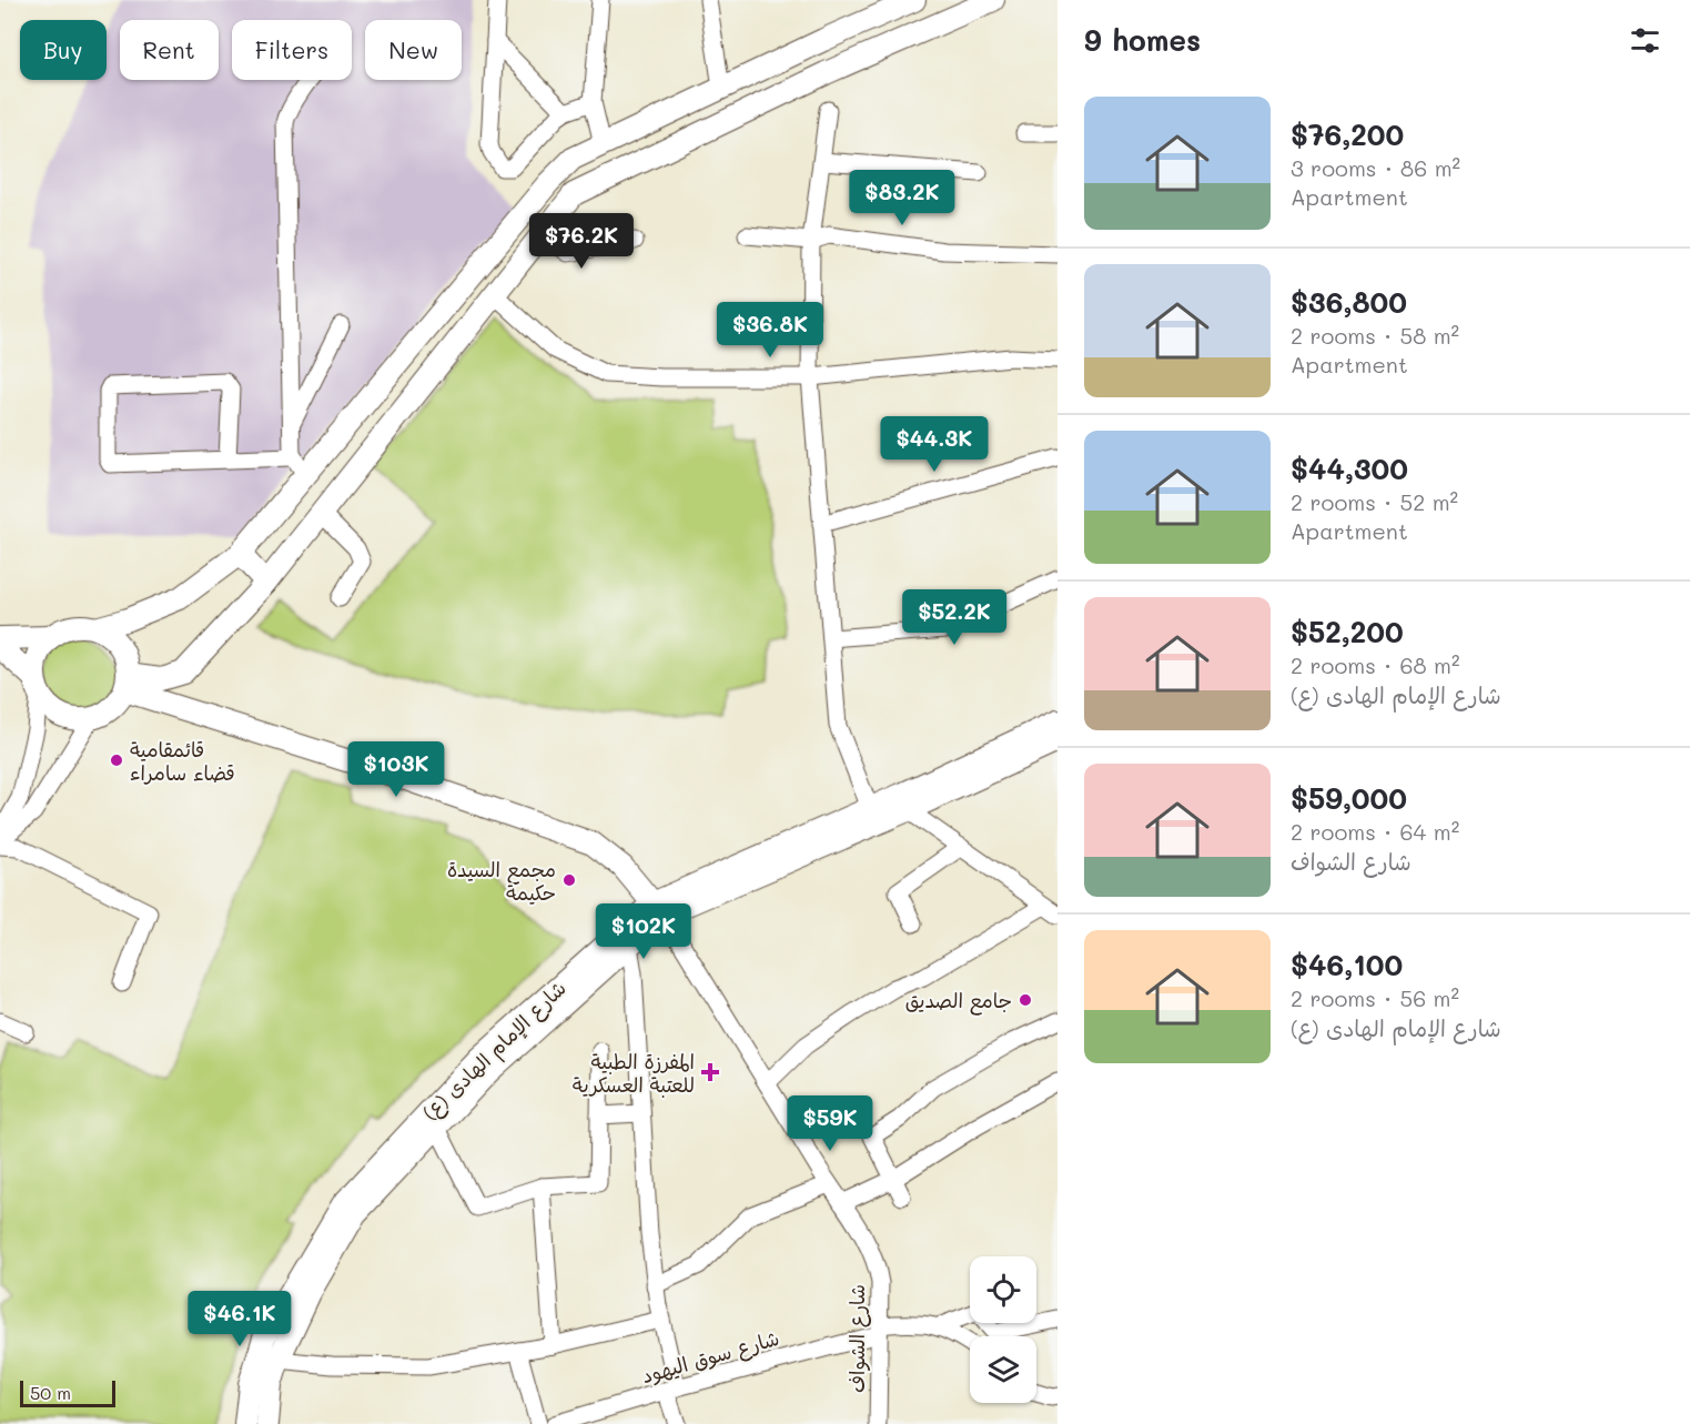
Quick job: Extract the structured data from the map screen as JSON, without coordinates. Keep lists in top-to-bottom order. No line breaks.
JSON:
{"streets":{"main road":["شارع الإمام الهادی (ع)"],"street":["شارع الشواف","شارع سوق اليهود"]},"crossings":[["شارع الإمام الهادی (ع)","شارع الشواف"],["شارع الشواف","شارع سوق اليهود"]],"places":{"other":["قائمقامية قضاء سامراء","مجمع السيدة حكيمة","جامع الصديق"],"health":["المفرزة الطبية للعتبة العسكرية"]},"scale_bar":"50 m","page":{"heading":"9 homes","chip":["Buy","Rent","Filters","New"],"list":[{"name":"$76,200","note":"3 rooms · 86 m² · Apartment"},{"name":"$36,800","note":"2 rooms · 58 m² · Apartment"},{"name":"$44,300","note":"2 rooms · 52 m² · Apartment"},{"name":"$52,200","note":"2 rooms · 68 m² · شارع الإمام الهادی (ع)"},{"name":"$59,000","note":"2 rooms · 64 m² · شارع الشواف"},{"name":"$46,100","note":"2 rooms · 56 m² · شارع الإمام الهادی (ع)"}],"price":["$83.2K","$76.2K","$36.8K","$44.3K","$52.2K","$103K","$102K","$59K","$46.1K"],"scale":"50 m"}}
